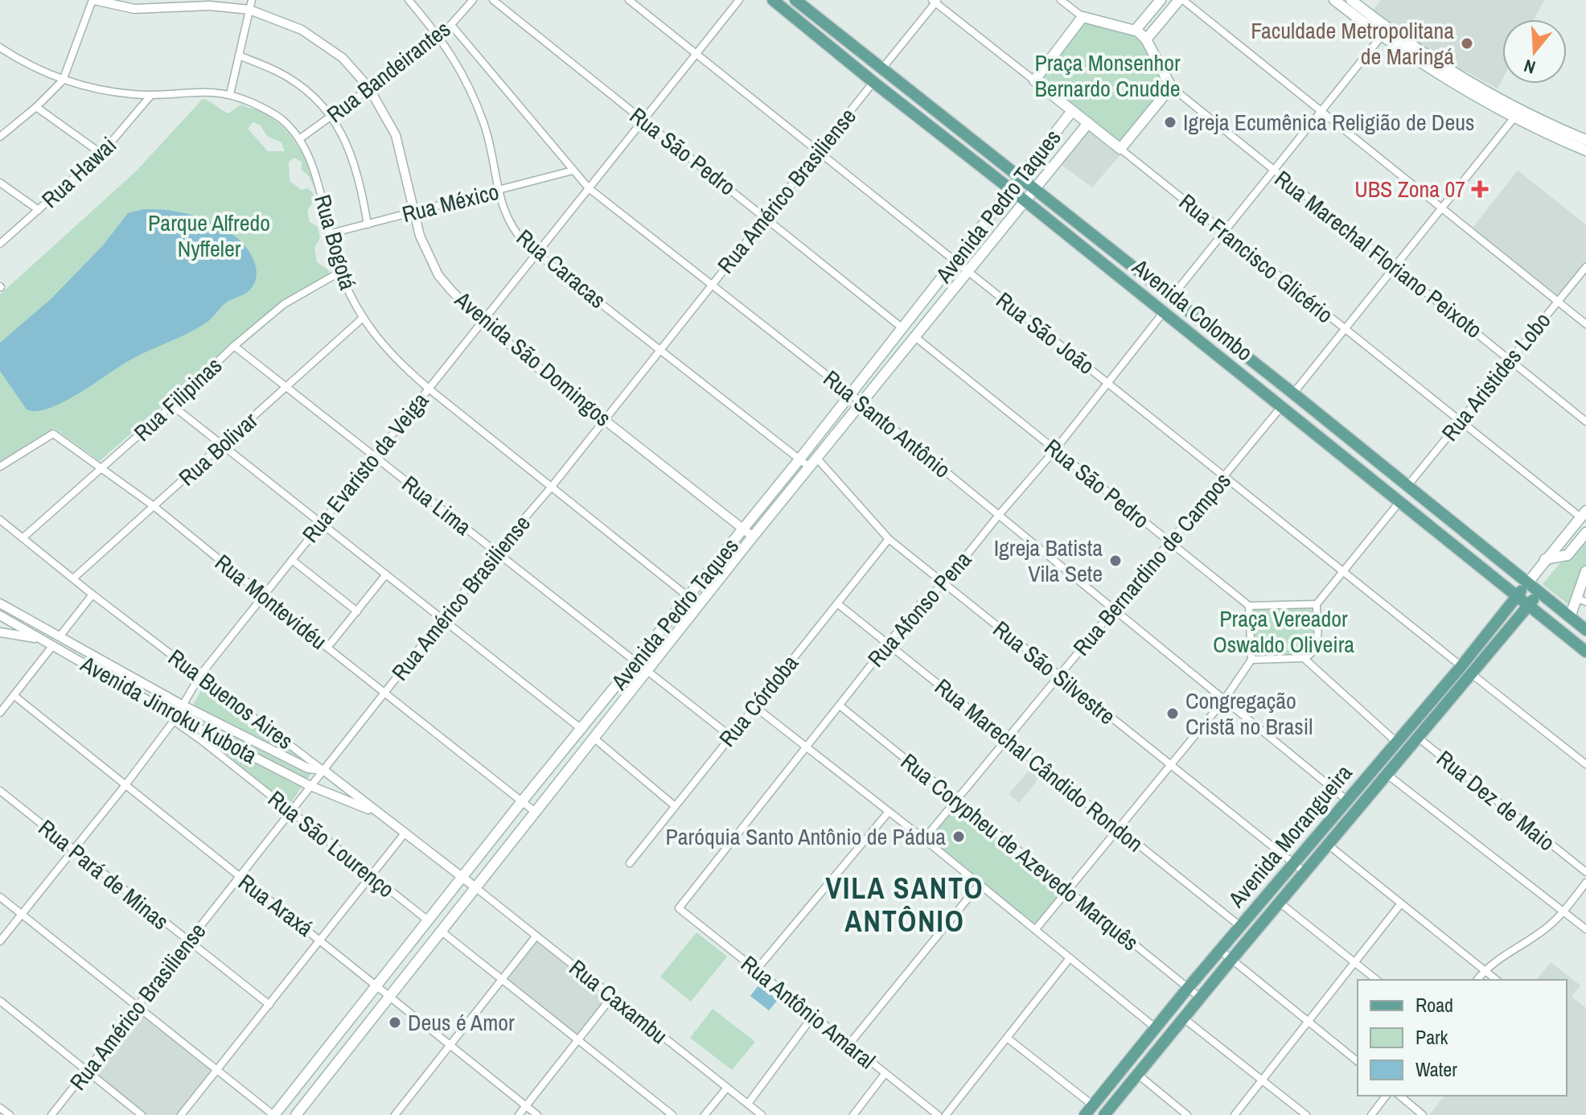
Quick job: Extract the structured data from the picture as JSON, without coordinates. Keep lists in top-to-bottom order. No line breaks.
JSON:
{"streets":{"main road":["Avenida Pedro Taques","Rua Francisco Glicério","Avenida Colombo","Avenida Morangueira"],"street":["Rua Bandeirantes","Rua São Pedro","Rua Hawai","Rua Américo Brasiliense","Rua México","Rua Bogotá","Rua Marechal Floriano Peixoto","Rua Caracas","Rua São João","Avenida São Domingos","Rua Aristides Lobo","Rua Filipinas","Rua Santo Antônio","Rua Bolivar","Rua Evaristo da Veiga","Rua Lima","Rua Bernardino de Campos","Rua Montevidéu","Rua Afonso Pena","Rua São Silvestre","Rua Buenos Aires","Rua Córdoba","Avenida Jinroku Kubota","Rua Marechal Cândido Rondon","Rua Dez de Maio","Rua São Lourenço","Rua Corypheu de Azevedo Marquês","Rua Pará de Minas","Rua Araxá","Rua Caxambu","Rua Antônio Amaral"]},"crossings":[["Rua Bandeirantes","Rua Bogotá"],["Rua Bandeirantes","Rua Caracas"],["Rua Bandeirantes","Avenida São Domingos"],["Rua Bandeirantes","Rua Santo Antônio"],["Rua São Pedro","Rua Américo Brasiliense"],["Rua São Pedro","Avenida Pedro Taques"],["Rua São Pedro","Rua Evaristo da Veiga"],["Rua São Pedro","Rua Bernardino de Campos"],["Rua São Pedro","Rua Afonso Pena"],["Rua Hawai","Rua Bogotá"],["Rua Américo Brasiliense","Rua Bogotá"],["Rua Américo Brasiliense","Rua Caracas"],["Rua Américo Brasiliense","Avenida Colombo"],["Rua Américo Brasiliense","Rua São João"],["Rua Américo Brasiliense","Avenida São Domingos"],["Rua Américo Brasiliense","Rua Santo Antônio"],["Rua Américo Brasiliense","Rua Lima"],["Rua Américo Brasiliense","Rua Montevidéu"],["Rua Américo Brasiliense","Rua Buenos Aires"],["Rua Américo Brasiliense","Avenida Jinroku Kubota"],["Rua Américo Brasiliense","Rua São Lourenço"],["Rua Américo Brasiliense","Rua Pará de Minas"],["Rua Américo Brasiliense","Rua Araxá"],["Rua México","Rua Bogotá"],["Rua México","Rua Caracas"],["Rua México","Avenida São Domingos"],["Rua México","Rua Santo Antônio"],["Avenida Pedro Taques","Rua Bogotá"],["Avenida Pedro Taques","Rua Francisco Glicério"],["Avenida Pedro Taques","Rua Caracas"],["Avenida Pedro Taques","Avenida Colombo"],["Avenida Pedro Taques","Rua São João"],["Avenida Pedro Taques","Avenida São Domingos"],["Avenida Pedro Taques","Rua Santo Antônio"],["Avenida Pedro Taques","Rua Lima"],["Avenida Pedro Taques","Rua Montevidéu"],["Avenida Pedro Taques","Rua São Silvestre"],["Avenida Pedro Taques","Rua Buenos Aires"],["Avenida Pedro Taques","Rua São Lourenço"],["Avenida Pedro Taques","Rua Araxá"],["Avenida Pedro Taques","Rua Caxambu"],["Rua Bogotá","Rua Filipinas"],["Rua Bogotá","Rua Bolivar"],["Rua Bogotá","Rua Evaristo da Veiga"],["Rua Marechal Floriano Peixoto","Rua Aristides Lobo"],["Rua Francisco Glicério","Rua Aristides Lobo"],["Rua Caracas","Rua Evaristo da Veiga"],["Avenida Colombo","Rua Aristides Lobo"],["Avenida Colombo","Rua Bernardino de Campos"],["Avenida Colombo","Rua Afonso Pena"],["Avenida Colombo","Avenida Morangueira"],["Rua São João","Rua Evaristo da Veiga"],["Rua São João","Rua Bernardino de Campos"],["Rua São João","Rua Afonso Pena"],["Rua São João","Avenida Morangueira"],["Avenida São Domingos","Rua Evaristo da Veiga"],["Rua Filipinas","Rua Lima"],["Rua Filipinas","Rua Montevidéu"],["Rua Filipinas","Rua Buenos Aires"],["Rua Santo Antônio","Rua Evaristo da Veiga"],["Rua Santo Antônio","Rua Bernardino de Campos"],["Rua Santo Antônio","Rua Afonso Pena"],["Rua Santo Antônio","Avenida Morangueira"],["Rua Bolivar","Rua Lima"],["Rua Bolivar","Rua Montevidéu"],["Rua Bolivar","Rua Buenos Aires"],["Rua Evaristo da Veiga","Rua Lima"],["Rua Evaristo da Veiga","Rua Montevidéu"],["Rua Evaristo da Veiga","Rua Buenos Aires"],["Rua Evaristo da Veiga","Avenida Jinroku Kubota"],["Rua Evaristo da Veiga","Rua São Lourenço"],["Rua Evaristo da Veiga","Rua Pará de Minas"],["Rua Evaristo da Veiga","Rua Araxá"],["Rua Lima","Rua Córdoba"],["Rua Bernardino de Campos","Rua São Silvestre"],["Rua Bernardino de Campos","Rua Marechal Cândido Rondon"],["Rua Bernardino de Campos","Rua Corypheu de Azevedo Marquês"],["Rua Afonso Pena","Rua São Silvestre"],["Rua Afonso Pena","Rua Marechal Cândido Rondon"],["Rua Afonso Pena","Rua Corypheu de Azevedo Marquês"],["Rua Afonso Pena","Rua Antônio Amaral"],["Rua São Silvestre","Rua Córdoba"],["Rua São Silvestre","Avenida Morangueira"],["Rua Buenos Aires","Avenida Jinroku Kubota"],["Rua Buenos Aires","Rua Caxambu"],["Rua Córdoba","Rua Marechal Cândido Rondon"],["Avenida Jinroku Kubota","Rua São Lourenço"],["Rua Marechal Cândido Rondon","Avenida Morangueira"],["Rua Dez de Maio","Avenida Morangueira"],["Avenida Morangueira","Rua Corypheu de Azevedo Marquês"]],"districts":["VILA SANTO ANTÔNIO"],"parks":["Praça Monsenhor Bernardo Cnudde","Parque Alfredo Nyffeler","Praça Vereador Oswaldo Oliveira"],"places":{"other":["Faculdade Metropolitana de Maringá","Igreja Ecumênica Religião de Deus","Igreja Batista Vila Sete","Congregação Cristã no Brasil","Paróquia Santo Antônio de Pádua","Deus é Amor"],"health":["UBS Zona 07"]},"legend":["Road","Park","Water"],"north":"bottom"}
